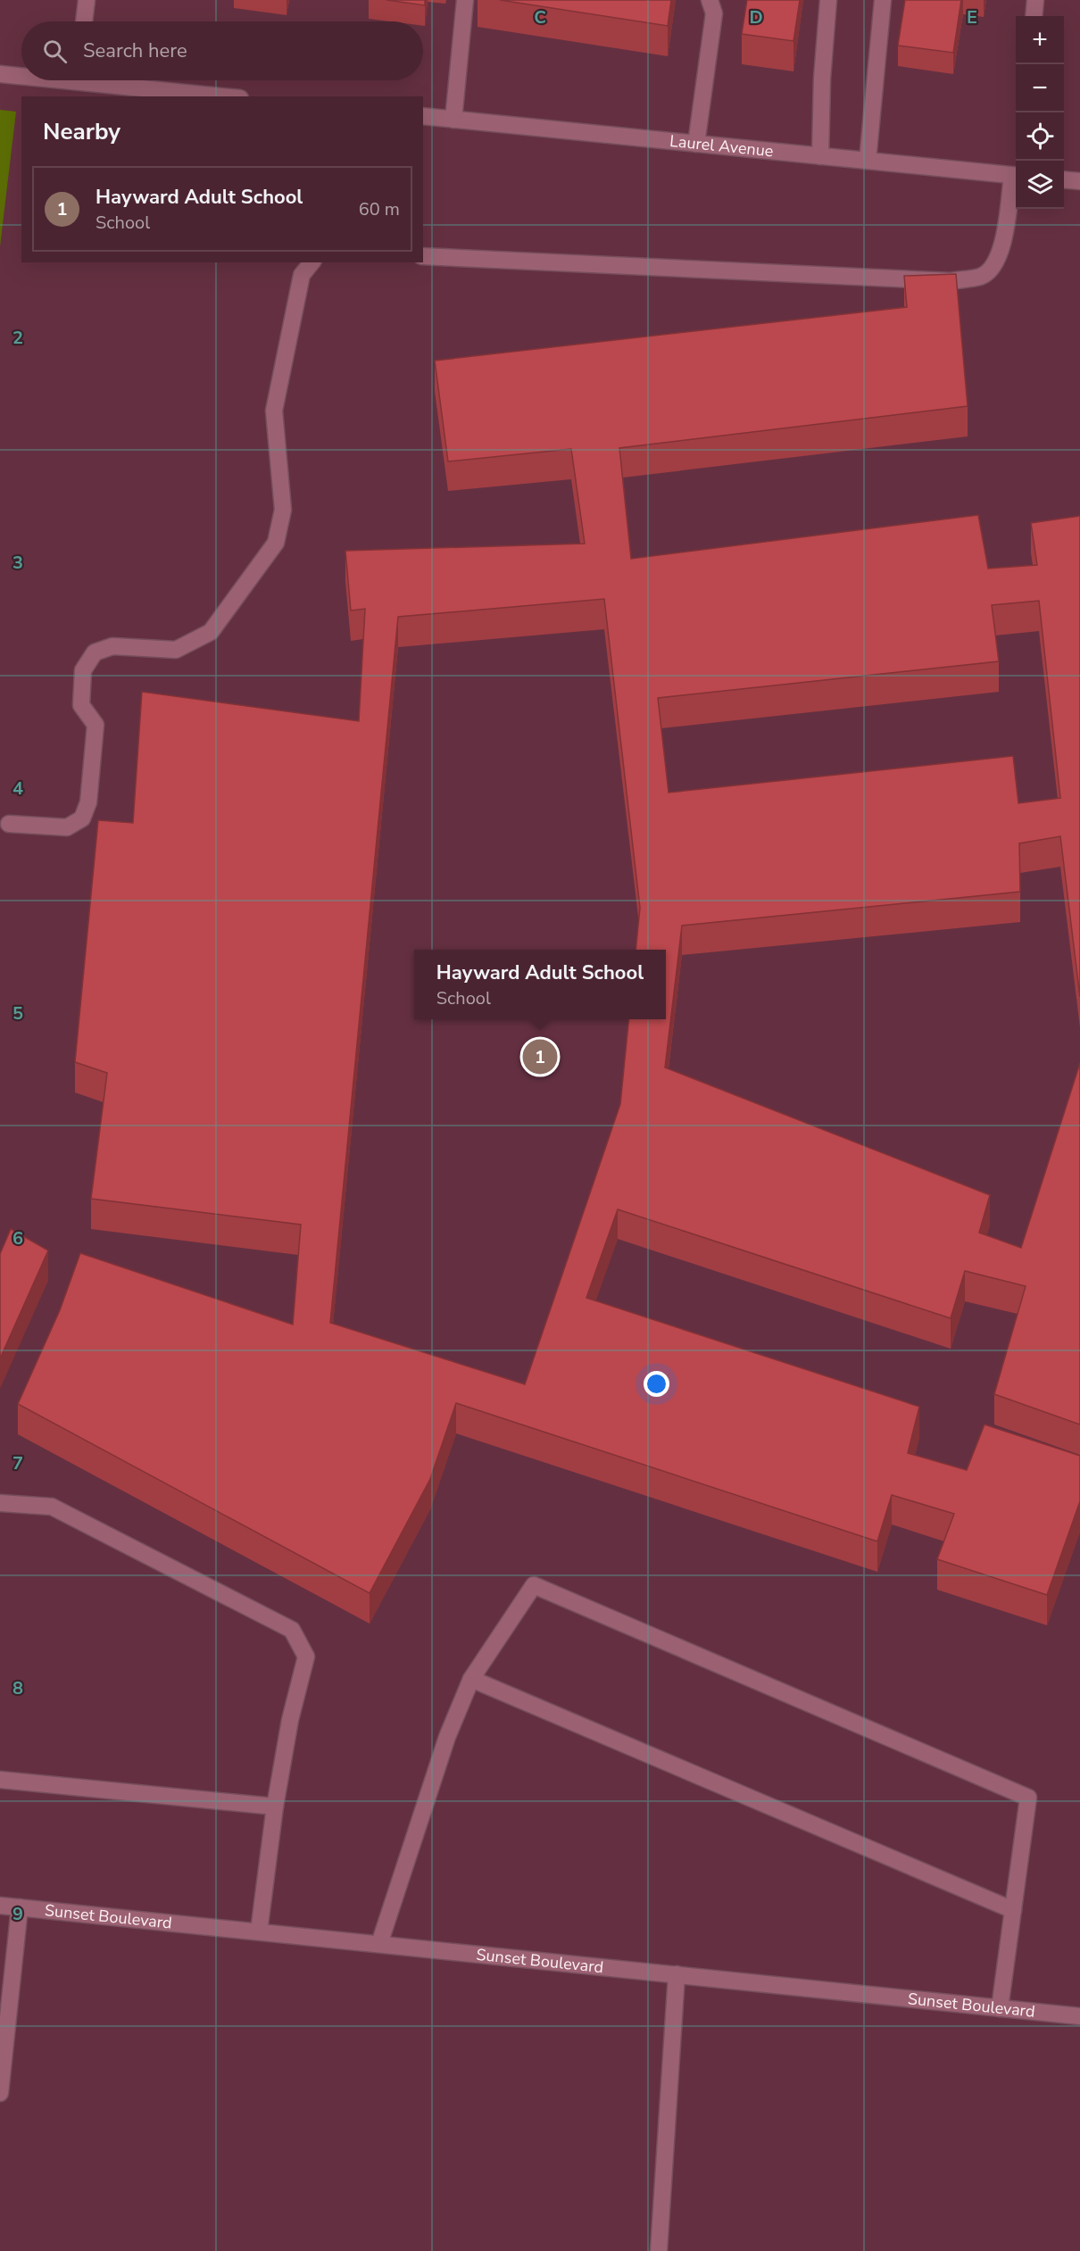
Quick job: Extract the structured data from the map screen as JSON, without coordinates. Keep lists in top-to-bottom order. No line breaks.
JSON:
{"streets":{"street":["Laurel Avenue","Sunset Boulevard"]},"page":{"map_buttons":["+","−"],"search":"Search here","heading":"Nearby","list":[{"mark":"1","name":"Hayward Adult School","note":"School","value":"60 m"}],"popup":["Hayward Adult School","School"],"pins":"1"},"grid":{"columns":["C","D","E"],"rows":["2","3","4","5","6","7","8","9"]}}
